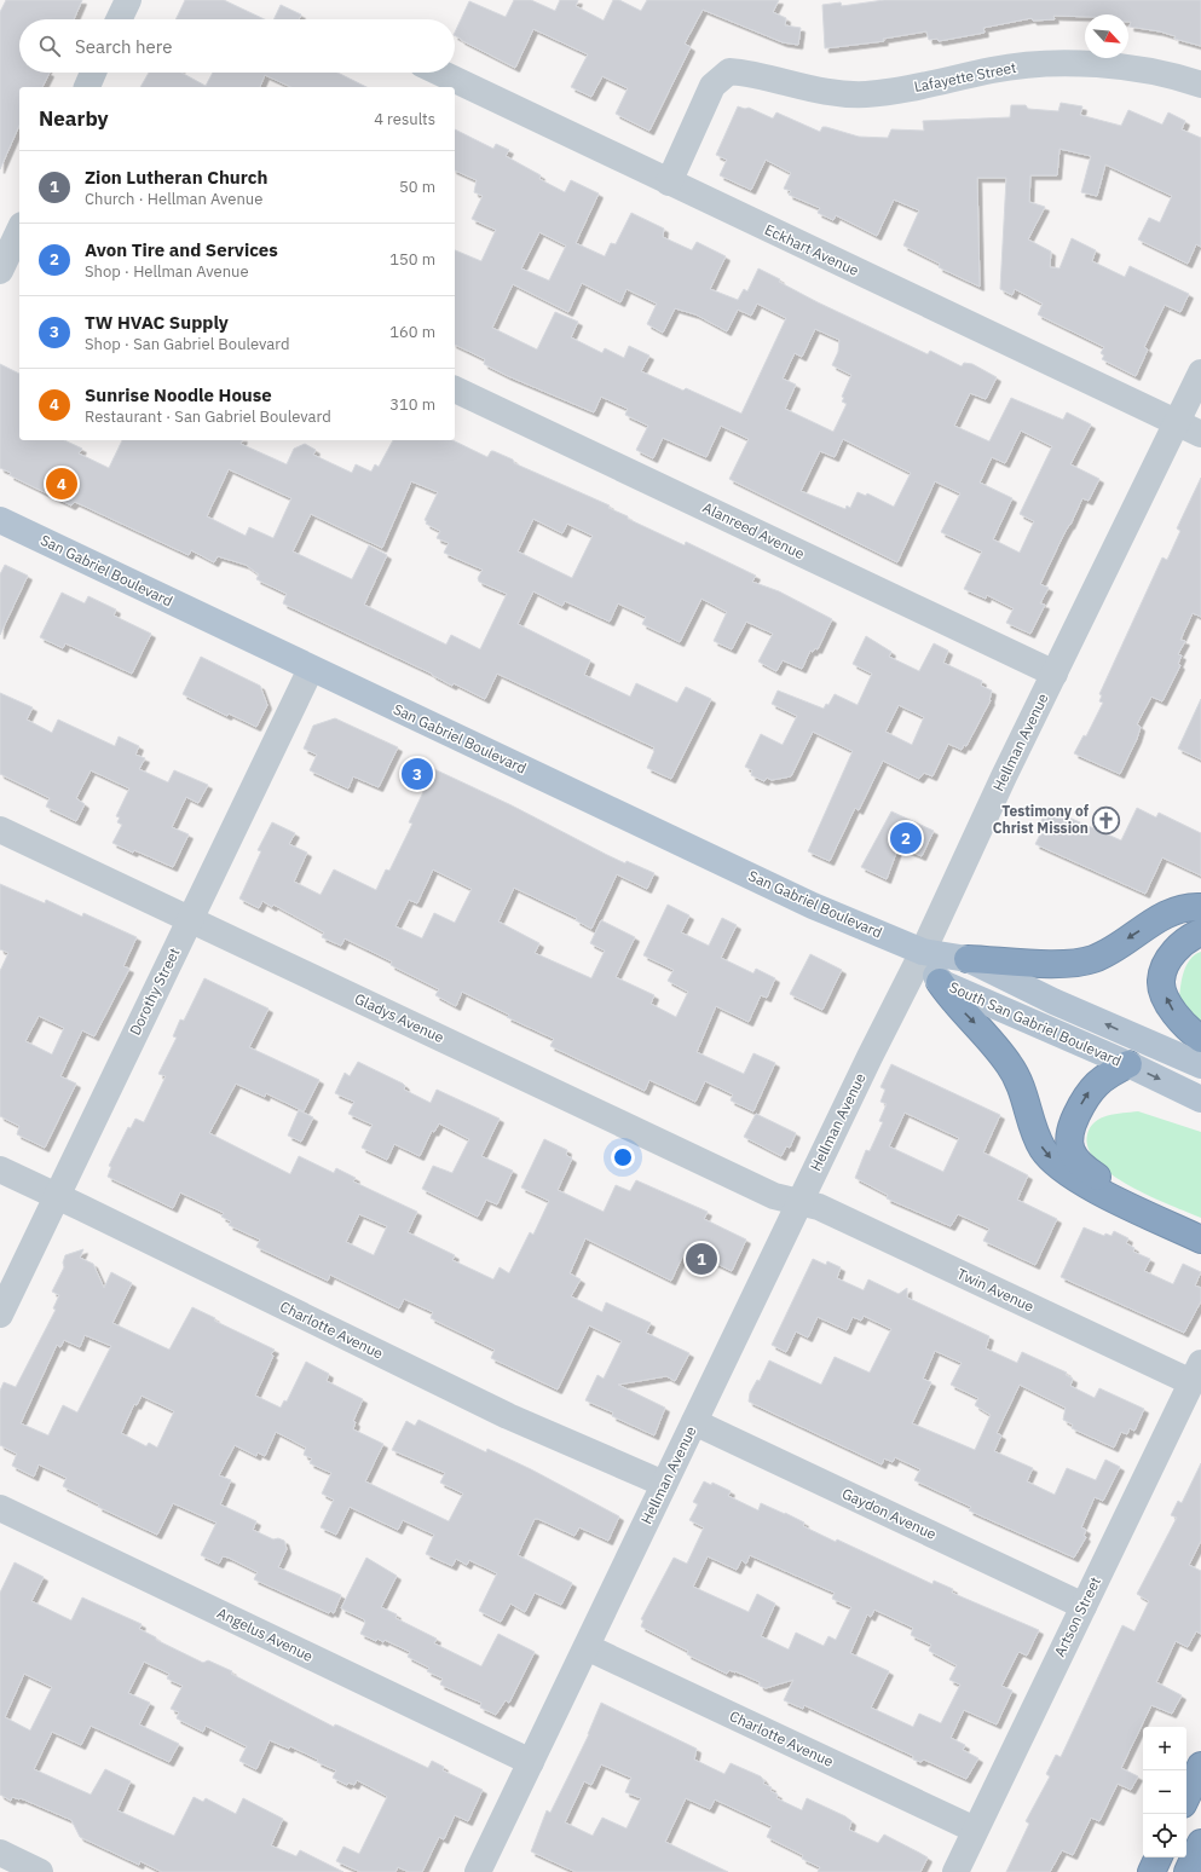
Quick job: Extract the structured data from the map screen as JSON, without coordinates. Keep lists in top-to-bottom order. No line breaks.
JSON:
{"streets":{"main road":["San Gabriel Boulevard","South San Gabriel Boulevard"],"street":["Lafayette Street","Eckhart Avenue","Alanreed Avenue","Hellman Avenue","Dorothy Street","Gladys Avenue","Twin Avenue","Charlotte Avenue","Gaydon Avenue","Artson Street","Angelus Avenue"]},"crossings":[["Lafayette Street","Eckhart Avenue"],["Eckhart Avenue","Hellman Avenue"],["Alanreed Avenue","Hellman Avenue"],["San Gabriel Boulevard","Hellman Avenue"],["San Gabriel Boulevard","Dorothy Street"],["San Gabriel Boulevard","South San Gabriel Boulevard"],["Hellman Avenue","Gladys Avenue"],["Hellman Avenue","South San Gabriel Boulevard"],["Hellman Avenue","Twin Avenue"],["Hellman Avenue","Charlotte Avenue"],["Hellman Avenue","Gaydon Avenue"],["Hellman Avenue","Angelus Avenue"],["Dorothy Street","Gladys Avenue"],["Dorothy Street","Charlotte Avenue"],["Gladys Avenue","Twin Avenue"],["Twin Avenue","Artson Street"],["Charlotte Avenue","Artson Street"],["Gaydon Avenue","Artson Street"]],"places":{"church":["Testimony of Christ Mission"]},"north":"bottom right","page":{"search":"Search here","heading":["Nearby","4 results"],"list":[{"mark":"1","name":"Zion Lutheran Church","note":"Church · Hellman Avenue","value":"50 m"},{"mark":"2","name":"Avon Tire and Services","note":"Shop · Hellman Avenue","value":"150 m"},{"mark":"3","name":"TW HVAC Supply","note":"Shop · San Gabriel Boulevard","value":"160 m"},{"mark":"4","name":"Sunrise Noodle House","note":"Restaurant · San Gabriel Boulevard","value":"310 m"}],"pins":["4","3","2","1"],"map_buttons":["+","−"]}}
